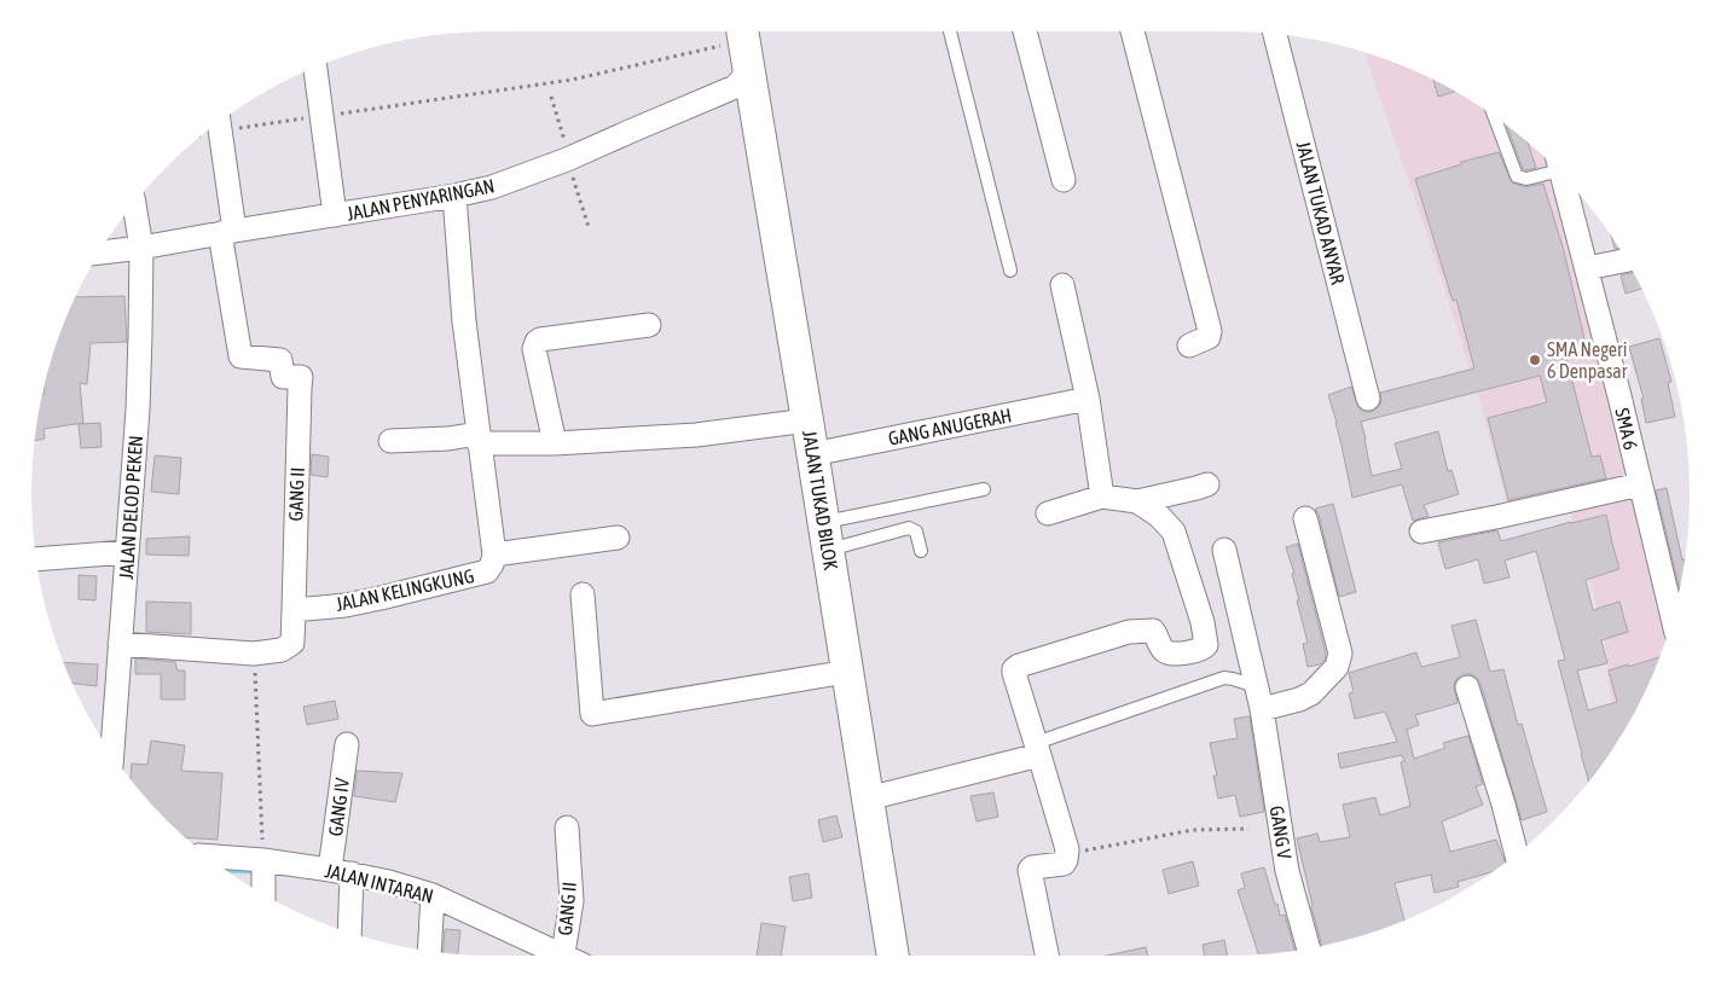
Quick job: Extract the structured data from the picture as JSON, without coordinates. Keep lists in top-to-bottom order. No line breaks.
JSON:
{"streets":{"street":["JALAN PENYARINGAN","JALAN TUKAD ANYAR","GANG ANUGERAH","SMA 6","GANG II","JALAN TUKAD BILOK","JALAN DELOD PEKEN","JALAN KELINGKUNG","GANG IV","GANG V","JALAN INTARAN"]},"crossings":[["JALAN PENYARINGAN","GANG II"],["JALAN PENYARINGAN","JALAN TUKAD BILOK"],["JALAN PENYARINGAN","JALAN DELOD PEKEN"],["JALAN PENYARINGAN","JALAN KELINGKUNG"],["GANG ANUGERAH","JALAN TUKAD BILOK"],["GANG II","JALAN KELINGKUNG"],["GANG II","JALAN INTARAN"],["GANG IV","JALAN INTARAN"]],"places":["SMA Negeri 6 Denpasar"]}
